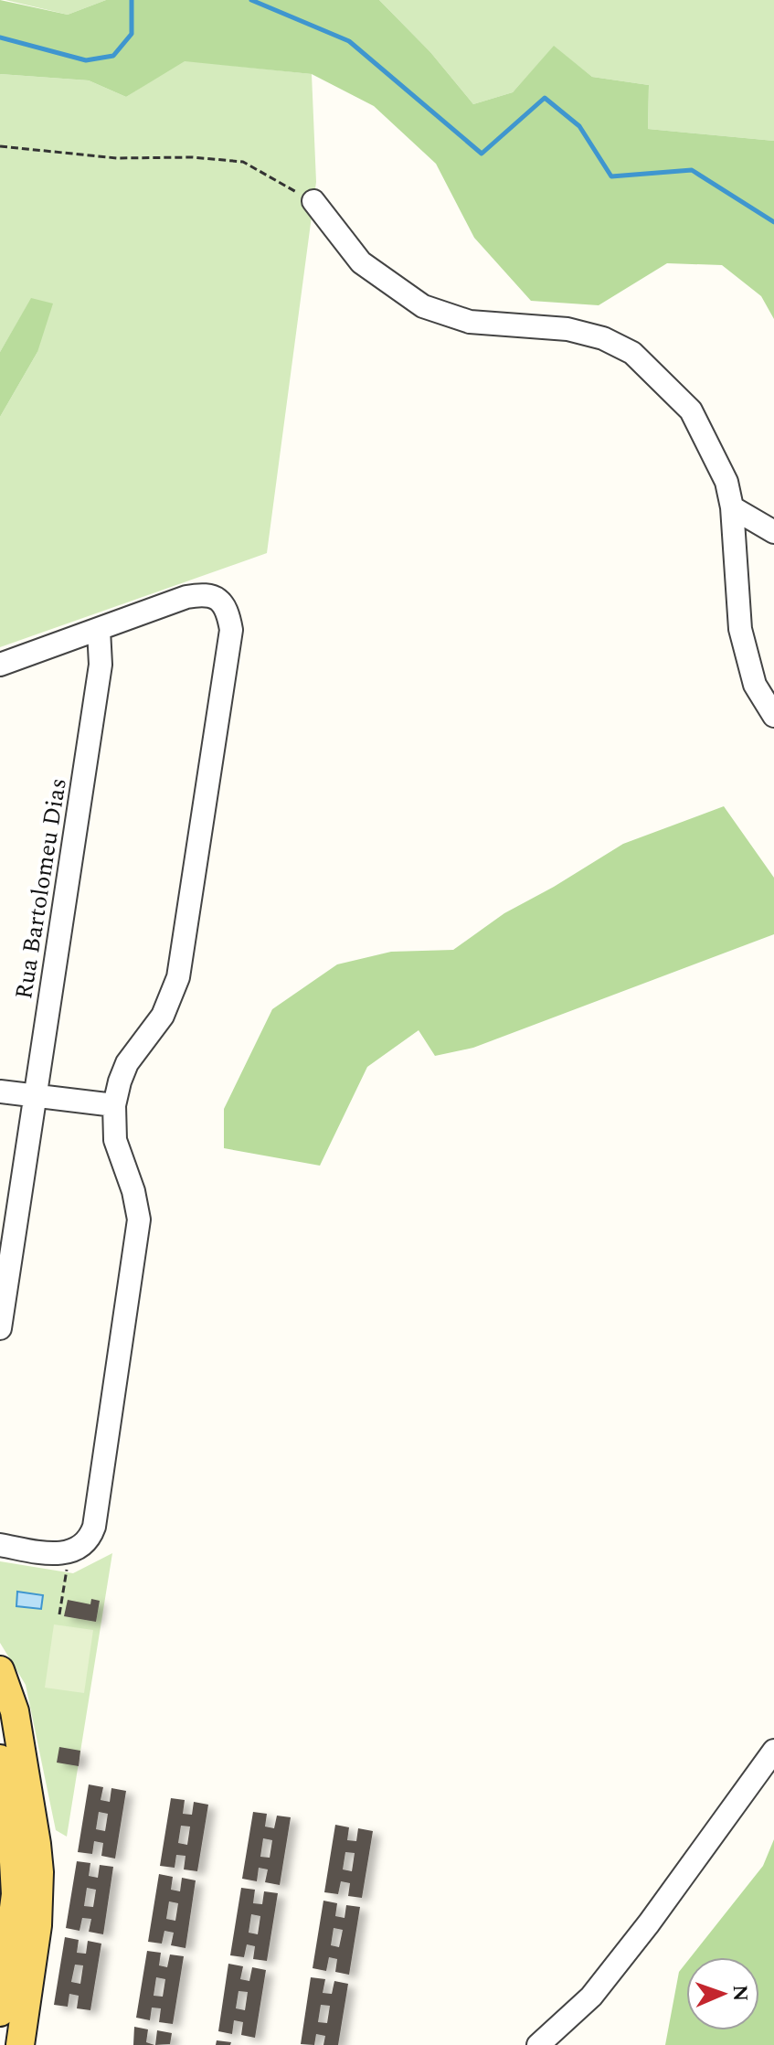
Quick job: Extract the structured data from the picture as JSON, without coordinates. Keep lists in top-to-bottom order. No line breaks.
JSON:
{"streets":{"street":["Rua Bartolomeu Dias"]},"north":"right"}
